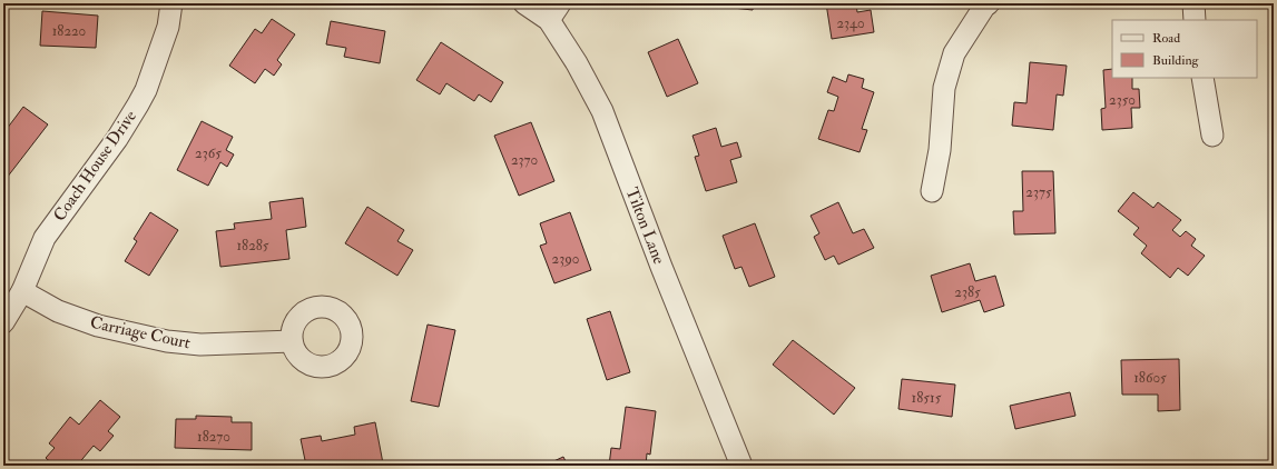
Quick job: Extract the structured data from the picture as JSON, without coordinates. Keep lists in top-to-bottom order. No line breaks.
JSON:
{"streets":{"street":["Coach House Drive","Tilton Lane","Carriage Court"]},"crossings":[["Coach House Drive","Carriage Court"]],"house_numbers":["2340","18220","2350","2365","2370","2375","18285","2390","2385","18605","18515","18270"],"legend":["Road","Building"]}
